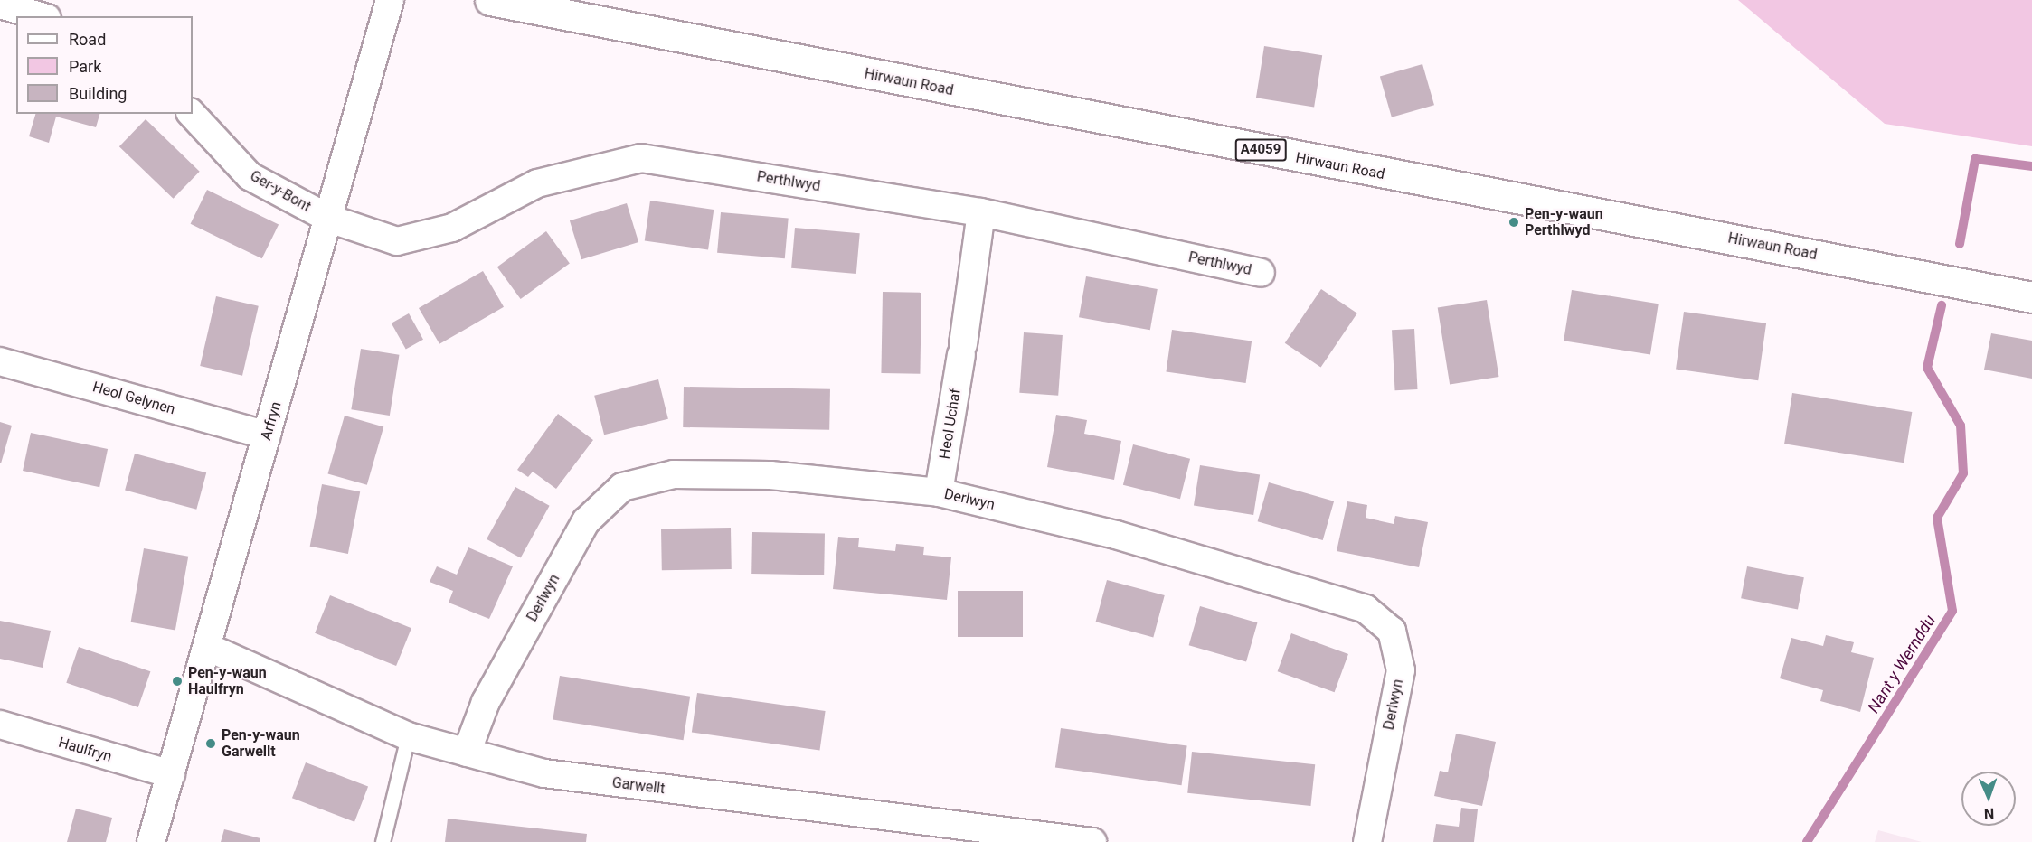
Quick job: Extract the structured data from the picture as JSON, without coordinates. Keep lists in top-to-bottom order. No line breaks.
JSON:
{"streets":{"main road":["Hirwaun Road","A4059"],"street":["Perthlwyd","Ger-y-Bont","Heol Gelynen","Arfryn","Heol Uchaf","Derlwyn","Haulfryn","Garwellt"]},"crossings":[["Perthlwyd","Ger-y-Bont"],["Perthlwyd","Arfryn"],["Perthlwyd","Heol Uchaf"],["Ger-y-Bont","Arfryn"],["Heol Gelynen","Arfryn"],["Arfryn","Haulfryn"],["Arfryn","Garwellt"],["Heol Uchaf","Derlwyn"],["Derlwyn","Garwellt"]],"water":["Nant y Wernddu"],"places":["Pen-y-waun Perthlwyd","Pen-y-waun Haulfryn","Pen-y-waun Garwellt"],"legend":["Road","Park","Building"],"north":"bottom"}
